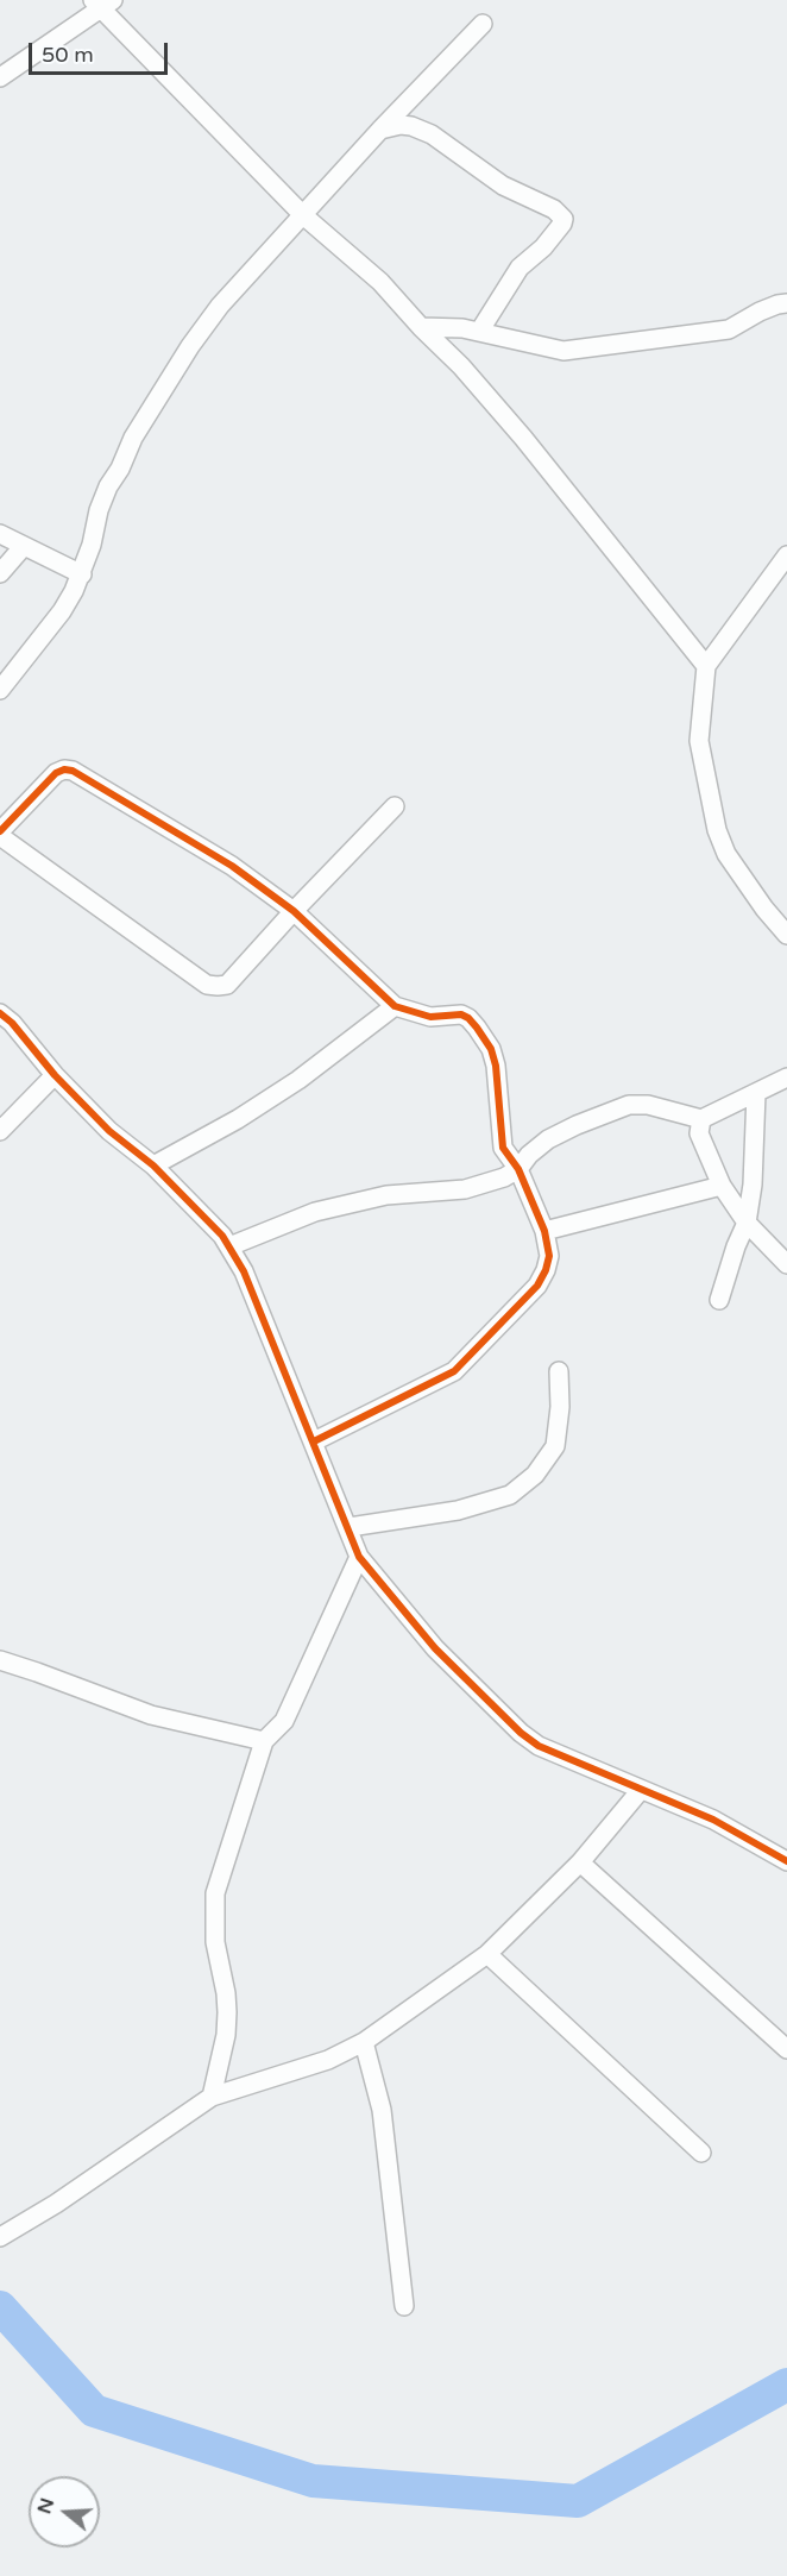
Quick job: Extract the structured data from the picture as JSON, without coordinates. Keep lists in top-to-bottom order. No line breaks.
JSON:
{"scale_bar":"50 m","north":"left"}
